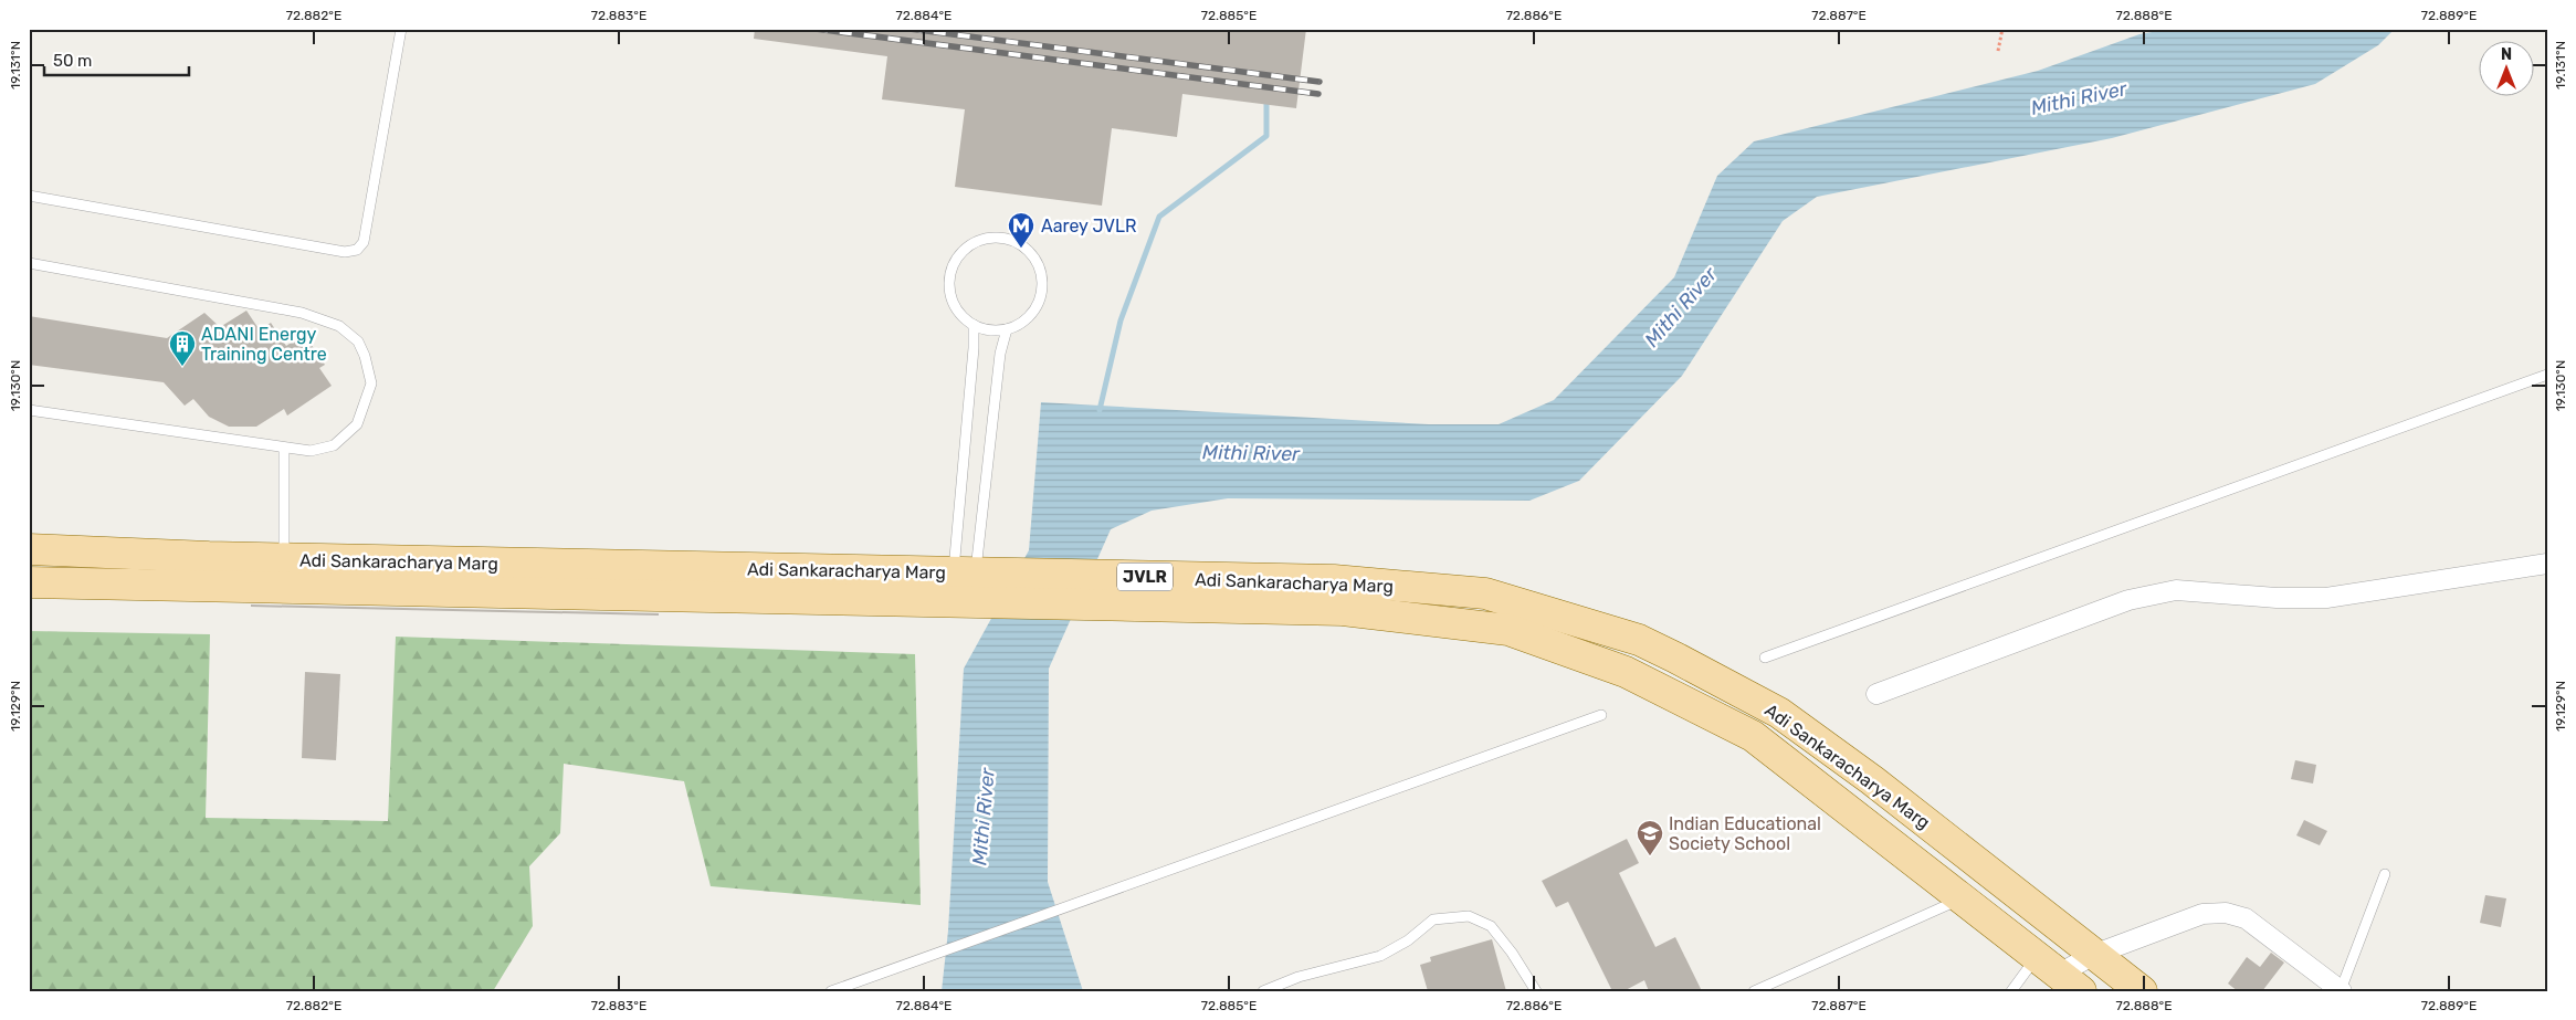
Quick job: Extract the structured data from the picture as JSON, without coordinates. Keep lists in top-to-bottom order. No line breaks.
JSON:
{"streets":{"main road":["Adi Sankaracharya Marg","JVLR"]},"water":["Mithi River"],"places":{"metro station":["Aarey JVLR"],"building":["ADANI Energy Training Centre"],"school or university":["Indian Educational Society School"]},"scale_bar":"50 m","north":"top","coordinates":["72.882°E","72.883°E","72.884°E","72.885°E","72.886°E","72.887°E","72.888°E","72.889°E","19.131°N","19.130°N","19.129°N"]}
